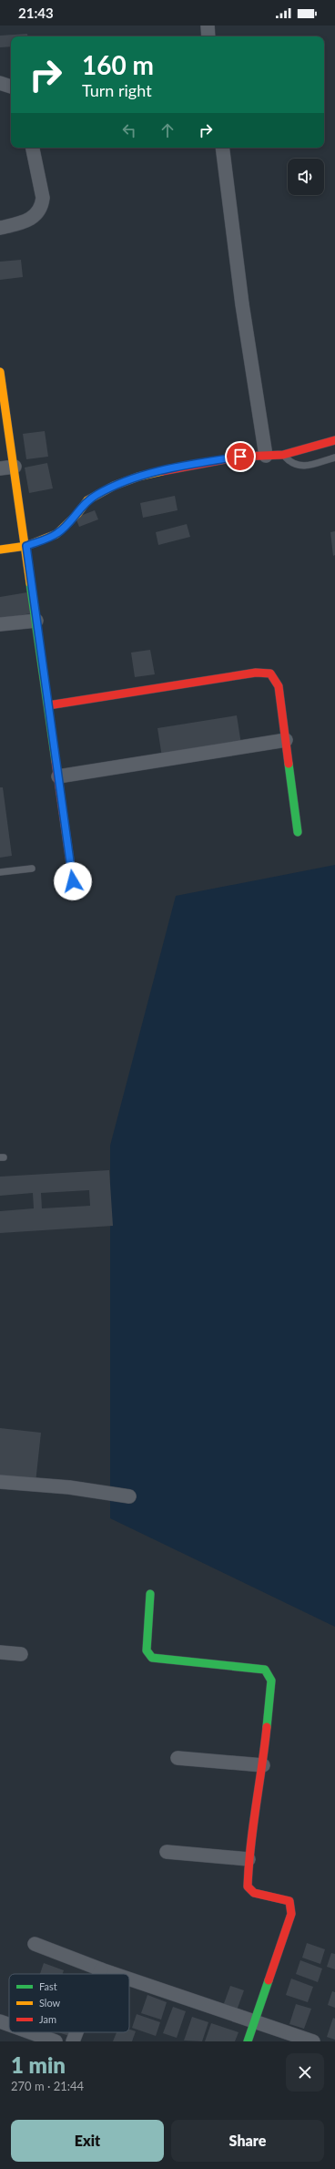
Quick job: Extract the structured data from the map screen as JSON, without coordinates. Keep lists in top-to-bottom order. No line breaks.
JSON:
{"legend":["Fast","Slow","Jam"],"page":{"status":"21:43","turn":["160 m","Turn right"],"heading":["1 min","270 m · 21:44"],"buttons":["Exit","Share"]}}
